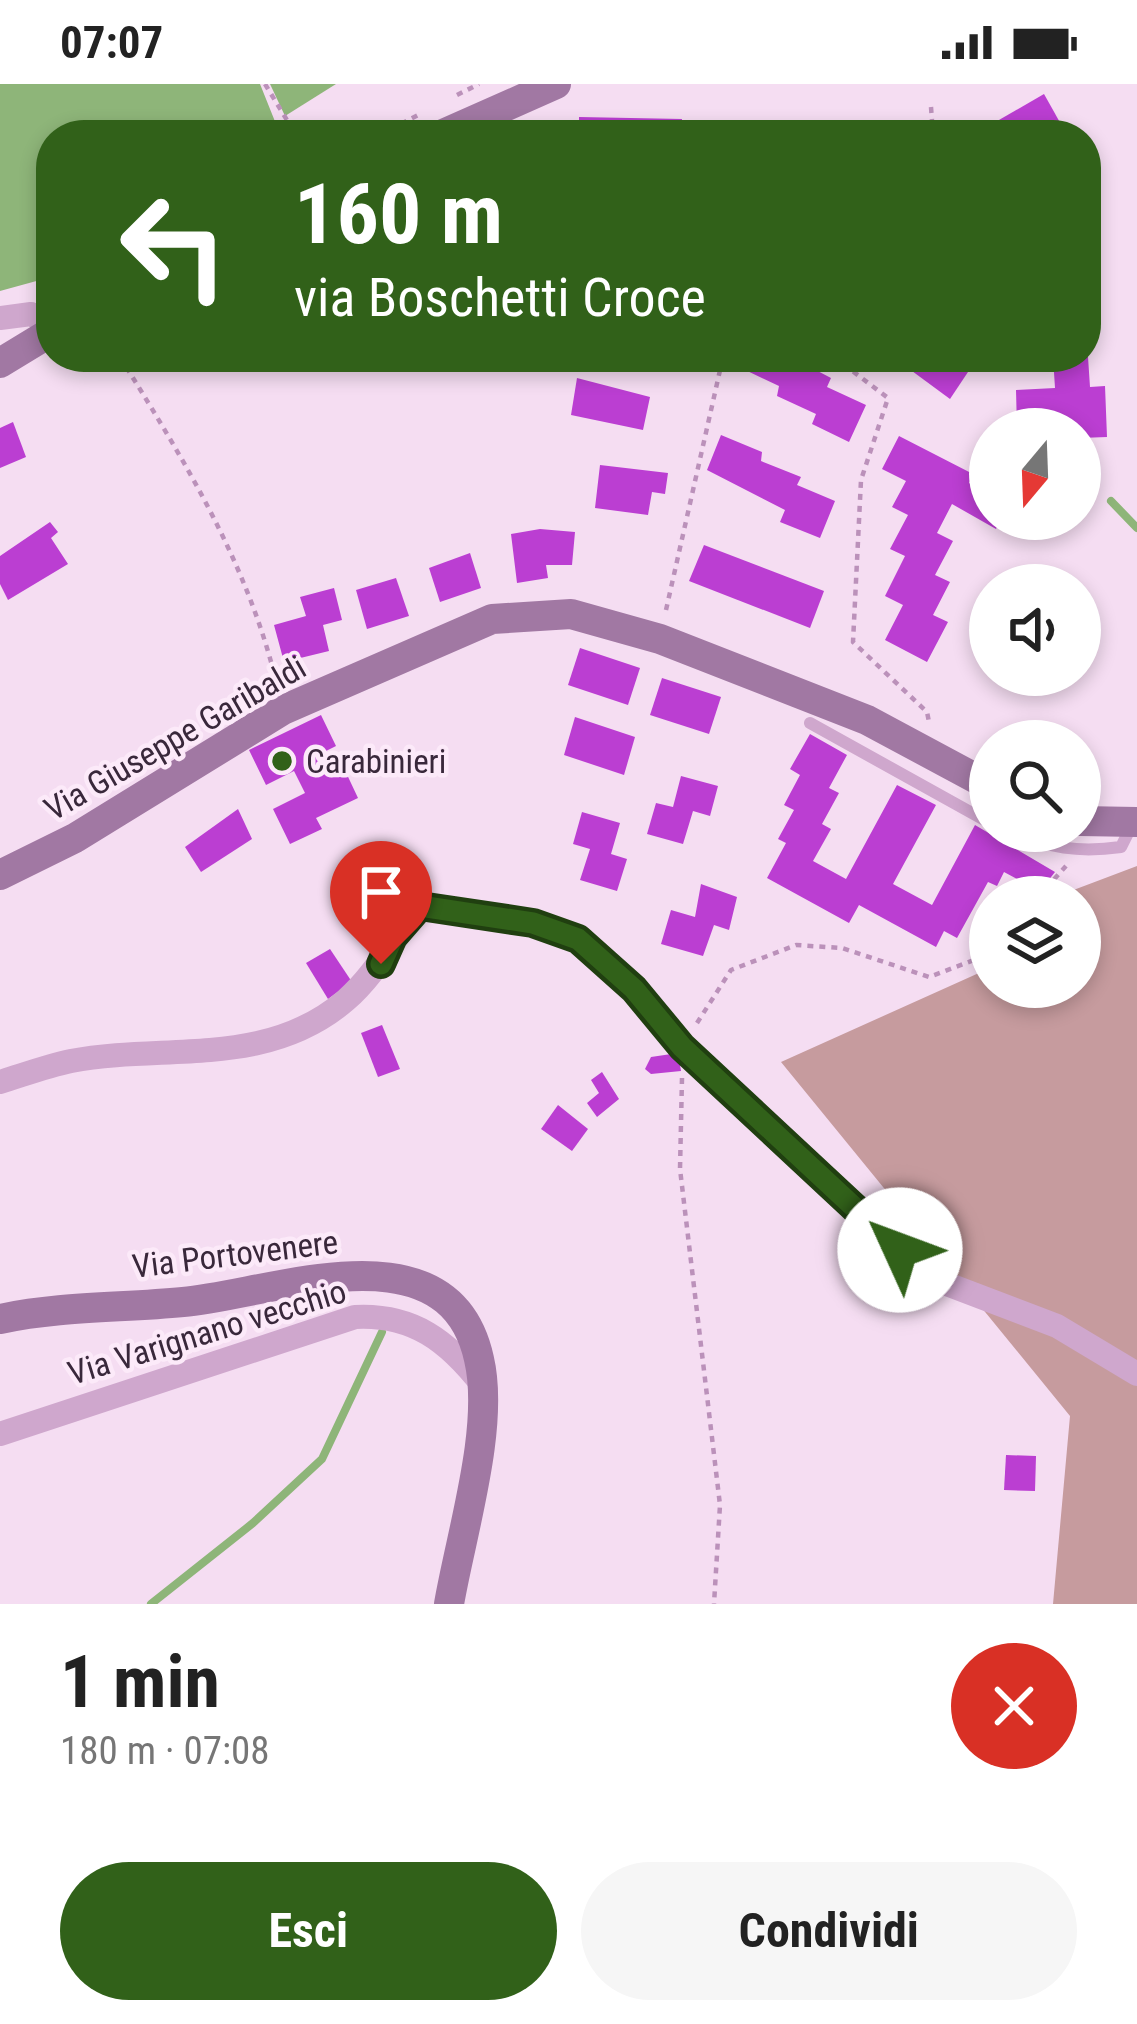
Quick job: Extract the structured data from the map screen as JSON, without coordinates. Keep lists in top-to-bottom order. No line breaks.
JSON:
{"streets":{"street":["Via Giuseppe Garibaldi","Via Portovenere","Via Varignano vecchio"]},"crossings":[["Via Portovenere","Via Varignano vecchio"]],"places":["Carabinieri"],"north":"bottom","page":{"status":"07:07","turn":["160 m","via Boschetti Croce"],"heading":["1 min","180 m · 07:08"],"buttons":["Esci","Condividi"]}}
